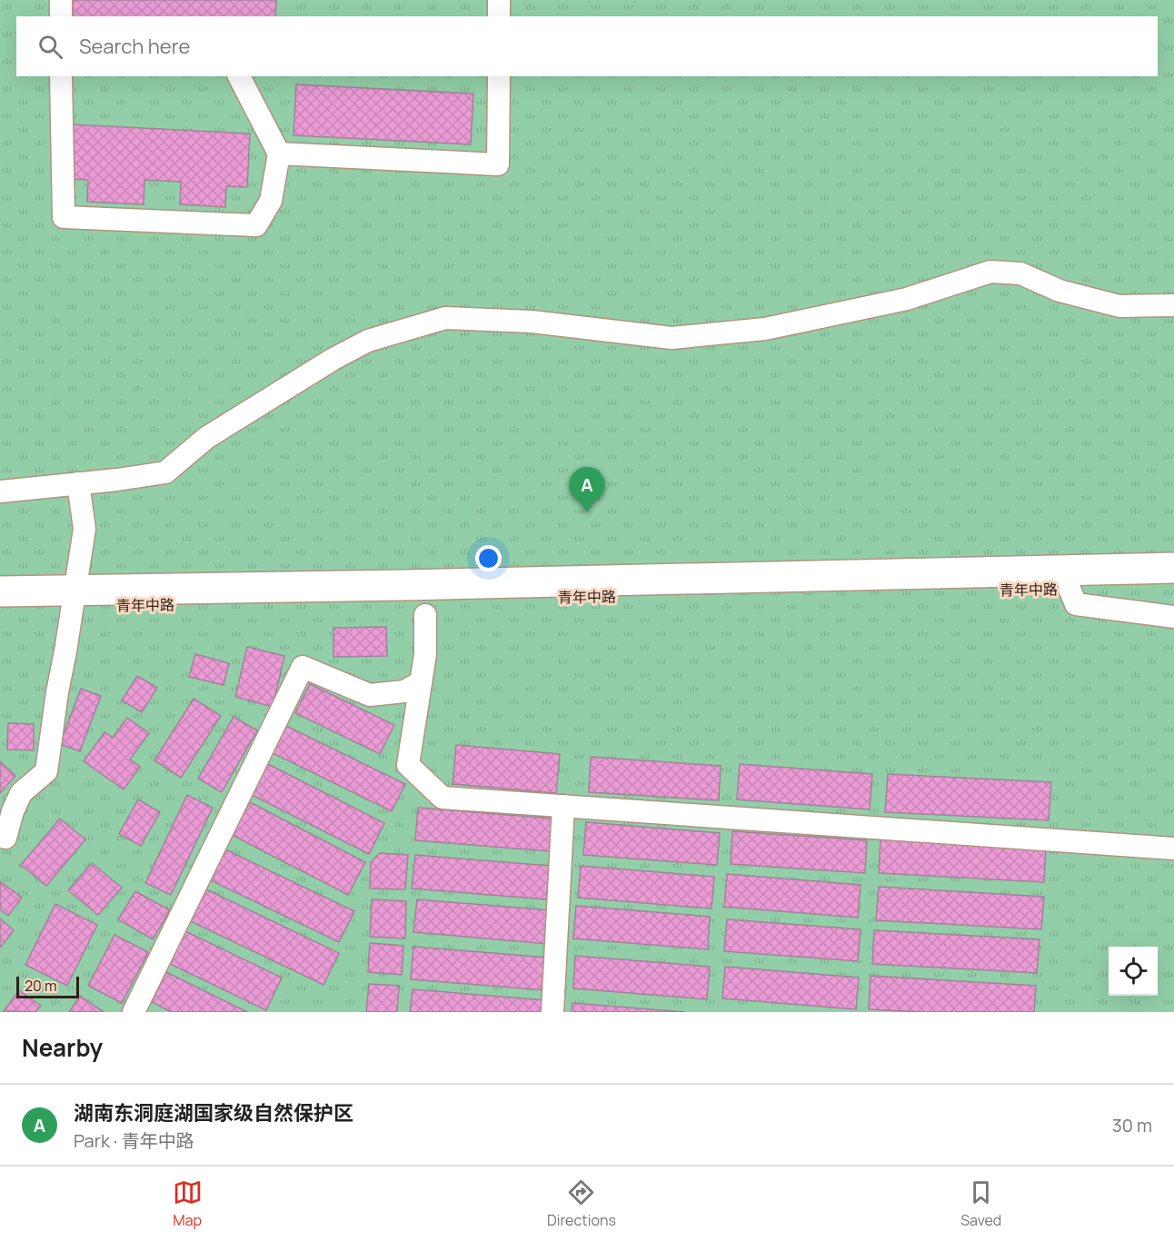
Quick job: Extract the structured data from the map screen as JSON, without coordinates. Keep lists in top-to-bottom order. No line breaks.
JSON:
{"streets":{"main road":["青年中路"]},"scale_bar":"20 m","page":{"search":"Search here","pins":"A","scale":"20 m","heading":"Nearby","list":[{"mark":"A","name":"湖南东洞庭湖国家级自然保护区","note":"Park · 青年中路","value":"30 m"}],"nav":["Map","Directions","Saved"]}}
